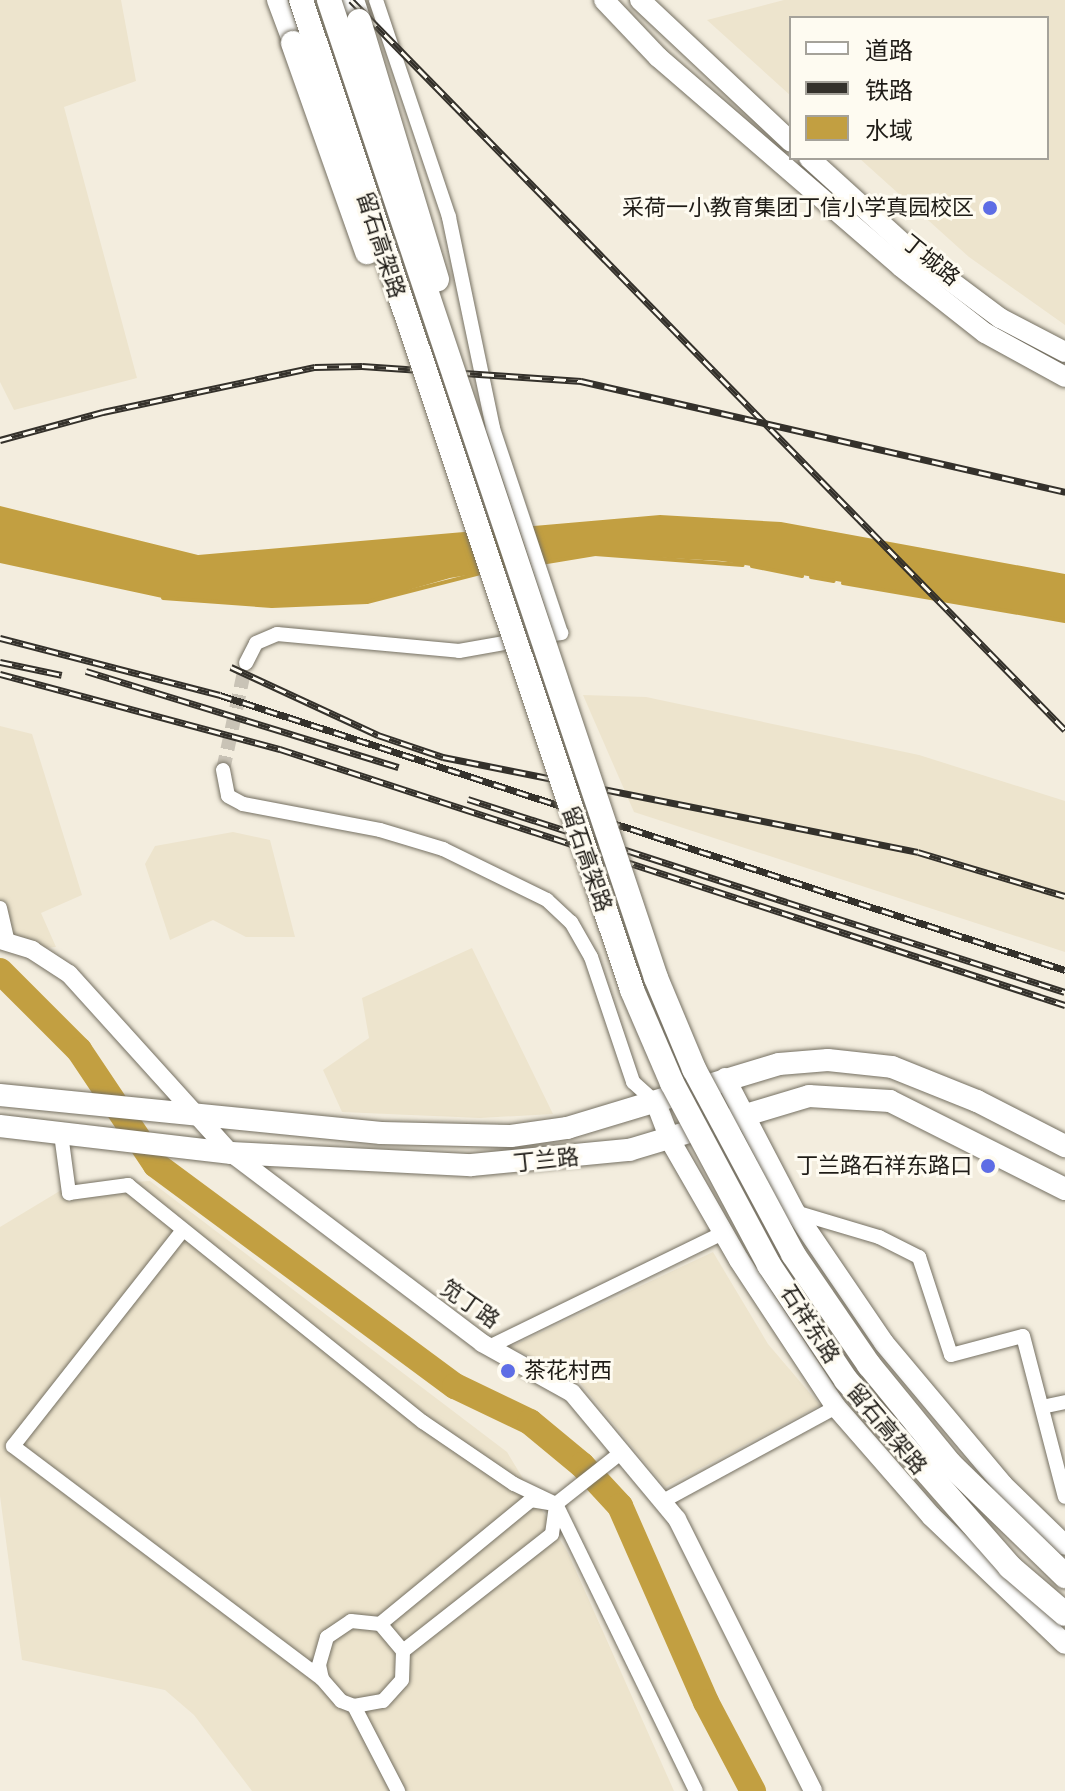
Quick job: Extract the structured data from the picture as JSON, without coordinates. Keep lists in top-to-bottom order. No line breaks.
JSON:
{"streets":{"highway":["留石高架路"],"main road":["丁城路","丁兰路","石祥东路"],"street":["笕丁路"]},"crossings":[["丁兰路","笕丁路"],["丁兰路","石祥东路"]],"places":["采荷一小教育集团丁信小学真园校区","丁兰路石祥东路口","茶花村西"],"legend":["道路","铁路","水域"]}
